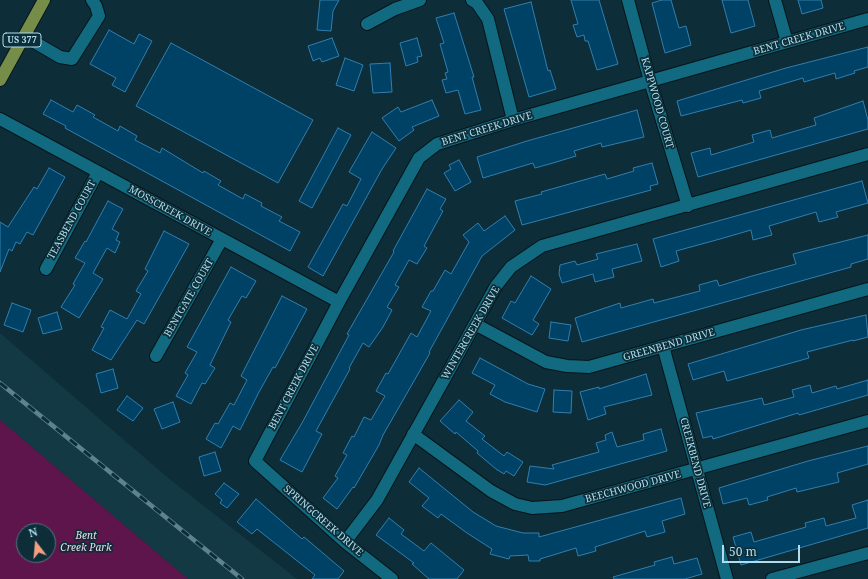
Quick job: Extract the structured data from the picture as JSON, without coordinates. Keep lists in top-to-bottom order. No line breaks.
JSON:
{"streets":{"main road":["US 377"],"street":["BENT CREEK DRIVE","KAPPWOOD COURT","MOSSCREEK DRIVE","TEASBEND COURT","BENTGATE COURT","WINTERCREEK DRIVE","GREENBEND DRIVE","CREEKBEND DRIVE","BEECHWOOD DRIVE","SPRINGCREEK DRIVE"]},"crossings":[["BENT CREEK DRIVE","KAPPWOOD COURT"],["BENT CREEK DRIVE","MOSSCREEK DRIVE"],["BENT CREEK DRIVE","SPRINGCREEK DRIVE"],["KAPPWOOD COURT","WINTERCREEK DRIVE"],["MOSSCREEK DRIVE","TEASBEND COURT"],["MOSSCREEK DRIVE","BENTGATE COURT"],["WINTERCREEK DRIVE","GREENBEND DRIVE"],["WINTERCREEK DRIVE","BEECHWOOD DRIVE"],["WINTERCREEK DRIVE","SPRINGCREEK DRIVE"],["GREENBEND DRIVE","CREEKBEND DRIVE"],["CREEKBEND DRIVE","BEECHWOOD DRIVE"]],"parks":["Bent Creek Park"],"scale_bar":"50 m","north":"top"}
